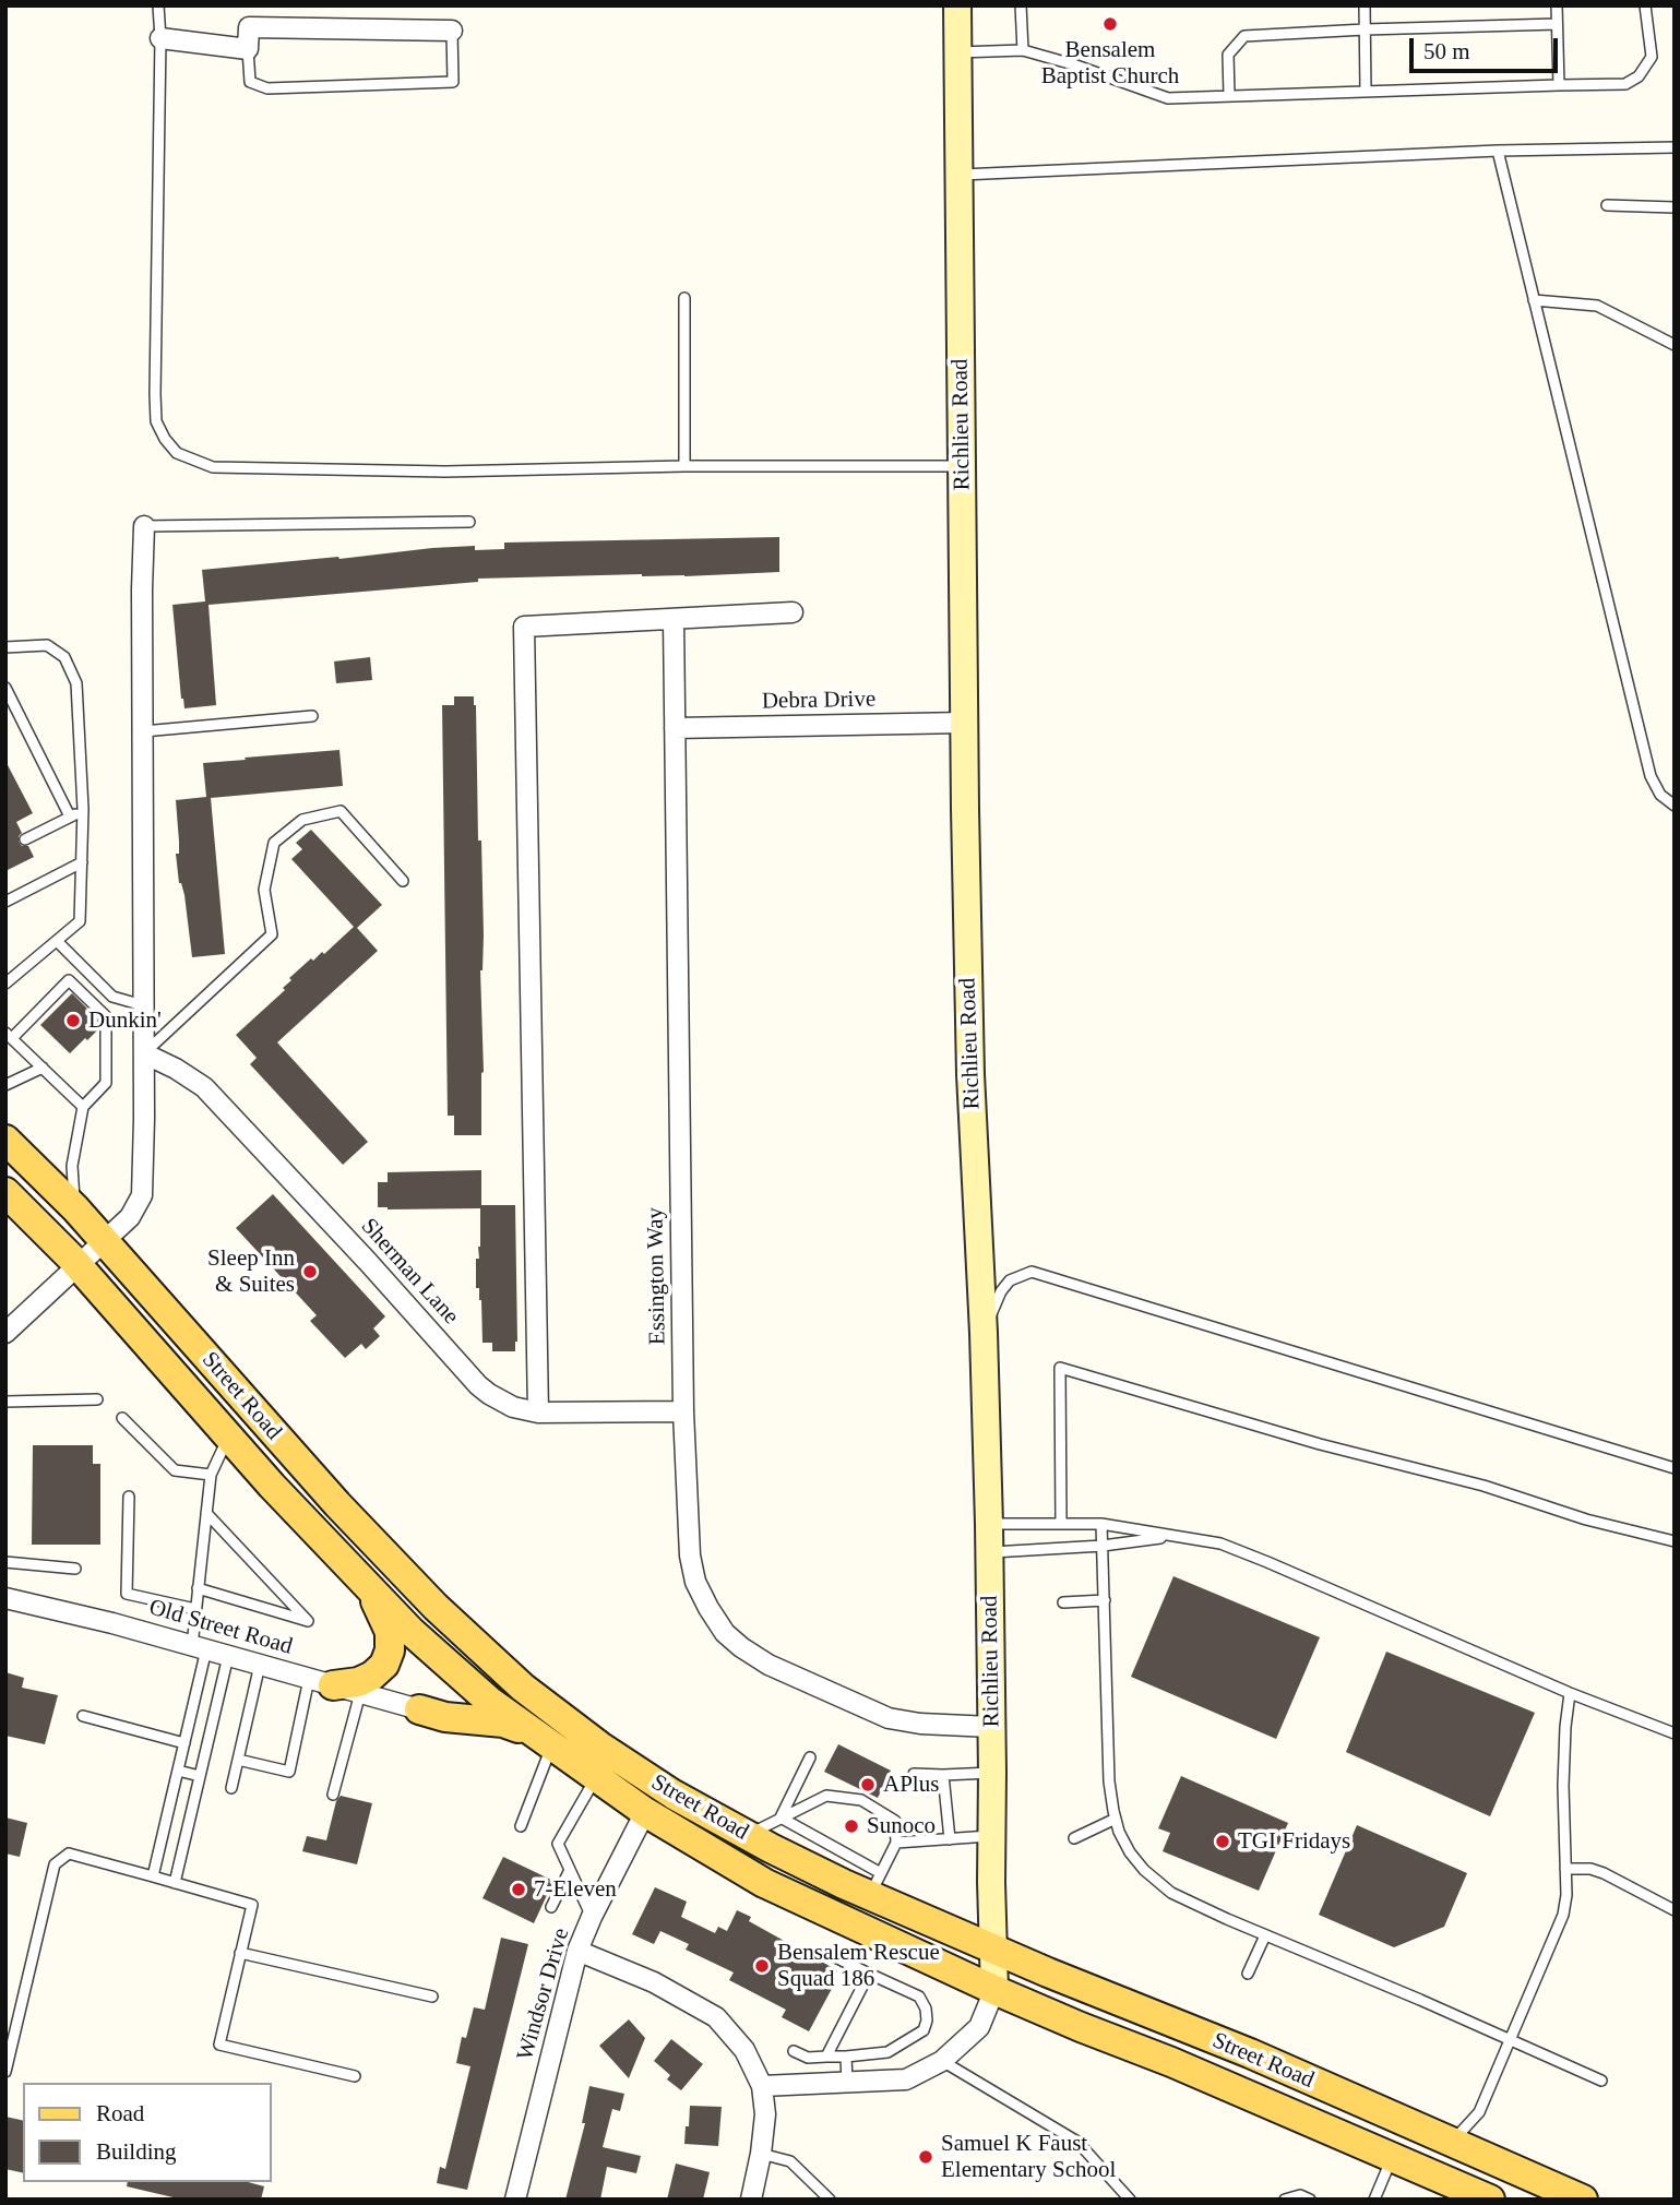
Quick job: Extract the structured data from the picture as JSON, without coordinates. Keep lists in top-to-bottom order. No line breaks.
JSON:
{"streets":{"main road":["Richlieu Road","Street Road"],"street":["Debra Drive","Sherman Lane","Essington Way","Old Street Road","Windsor Drive"]},"crossings":[["Richlieu Road","Debra Drive"],["Richlieu Road","Essington Way"],["Richlieu Road","Street Road"],["Debra Drive","Essington Way"],["Sherman Lane","Essington Way"],["Street Road","Windsor Drive"]],"places":["Bensalem Baptist Church","Dunkin'","Sleep Inn & Suites","APlus","Sunoco","TGI Fridays","7-Eleven","Bensalem Rescue Squad 186","Samuel K Faust Elementary School"],"legend":["Road","Building"],"scale_bar":"50 m"}
